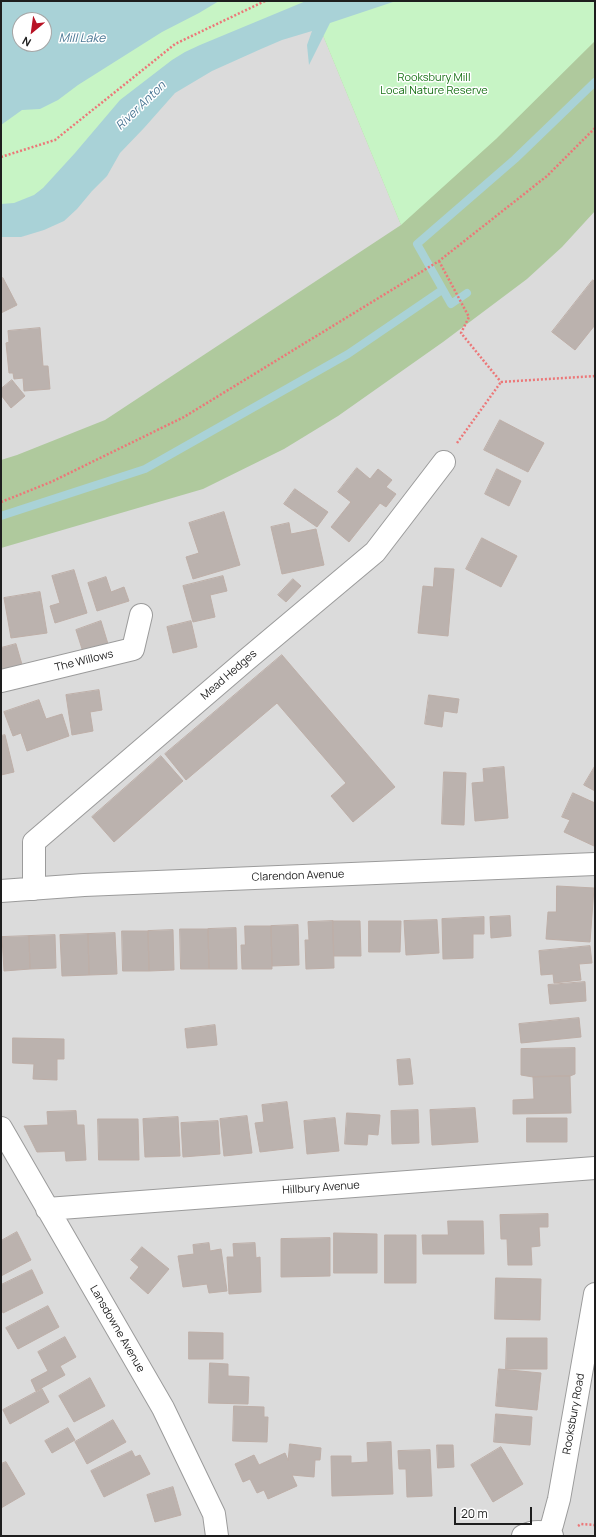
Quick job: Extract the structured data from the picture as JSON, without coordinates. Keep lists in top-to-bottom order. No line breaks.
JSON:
{"streets":{"street":["The Willows","Mead Hedges","Clarendon Avenue","Hillbury Avenue","Lansdowne Avenue","Rooksbury Road"]},"crossings":[["Mead Hedges","Clarendon Avenue"],["Hillbury Avenue","Lansdowne Avenue"]],"water":["Mill Lake","River Anton"],"parks":["Rooksbury Mill Local Nature Reserve"],"scale_bar":"20 m","north":"bottom left"}
